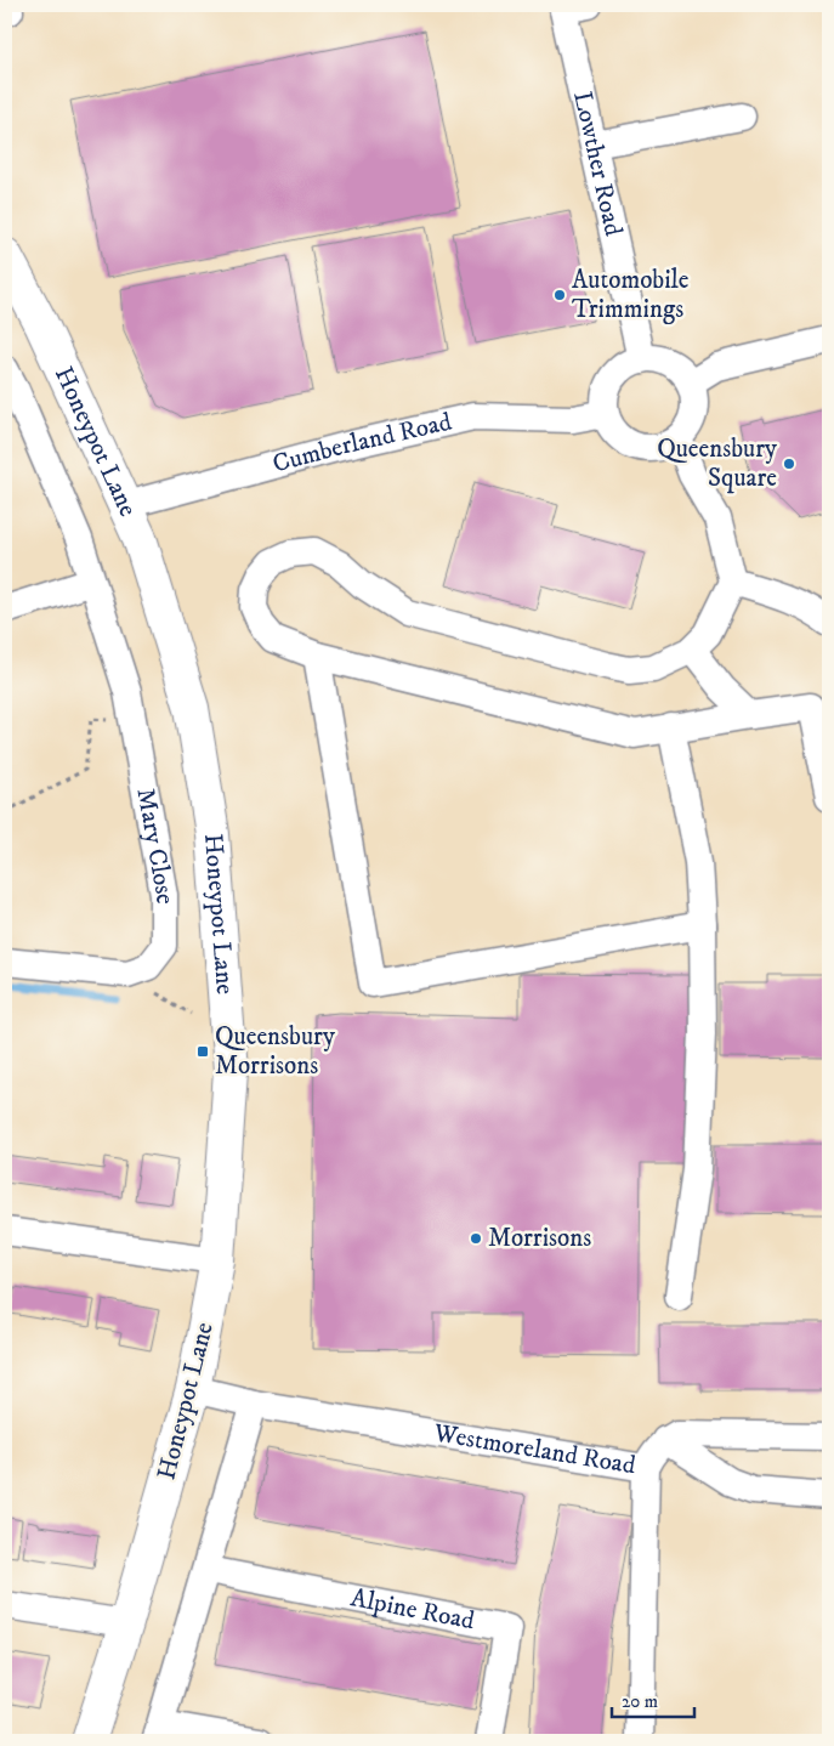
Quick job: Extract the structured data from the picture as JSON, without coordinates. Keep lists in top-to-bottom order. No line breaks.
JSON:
{"streets":{"main road":["Honeypot Lane"],"street":["Lowther Road","Cumberland Road","Mary Close","Westmoreland Road","Alpine Road"]},"crossings":[["Lowther Road","Cumberland Road"],["Honeypot Lane","Cumberland Road"],["Honeypot Lane","Westmoreland Road"]],"places":{"other":["Automobile Trimmings","Queensbury Square","Morrisons"],"transit":["Queensbury Morrisons"]},"scale_bar":"20 m"}
